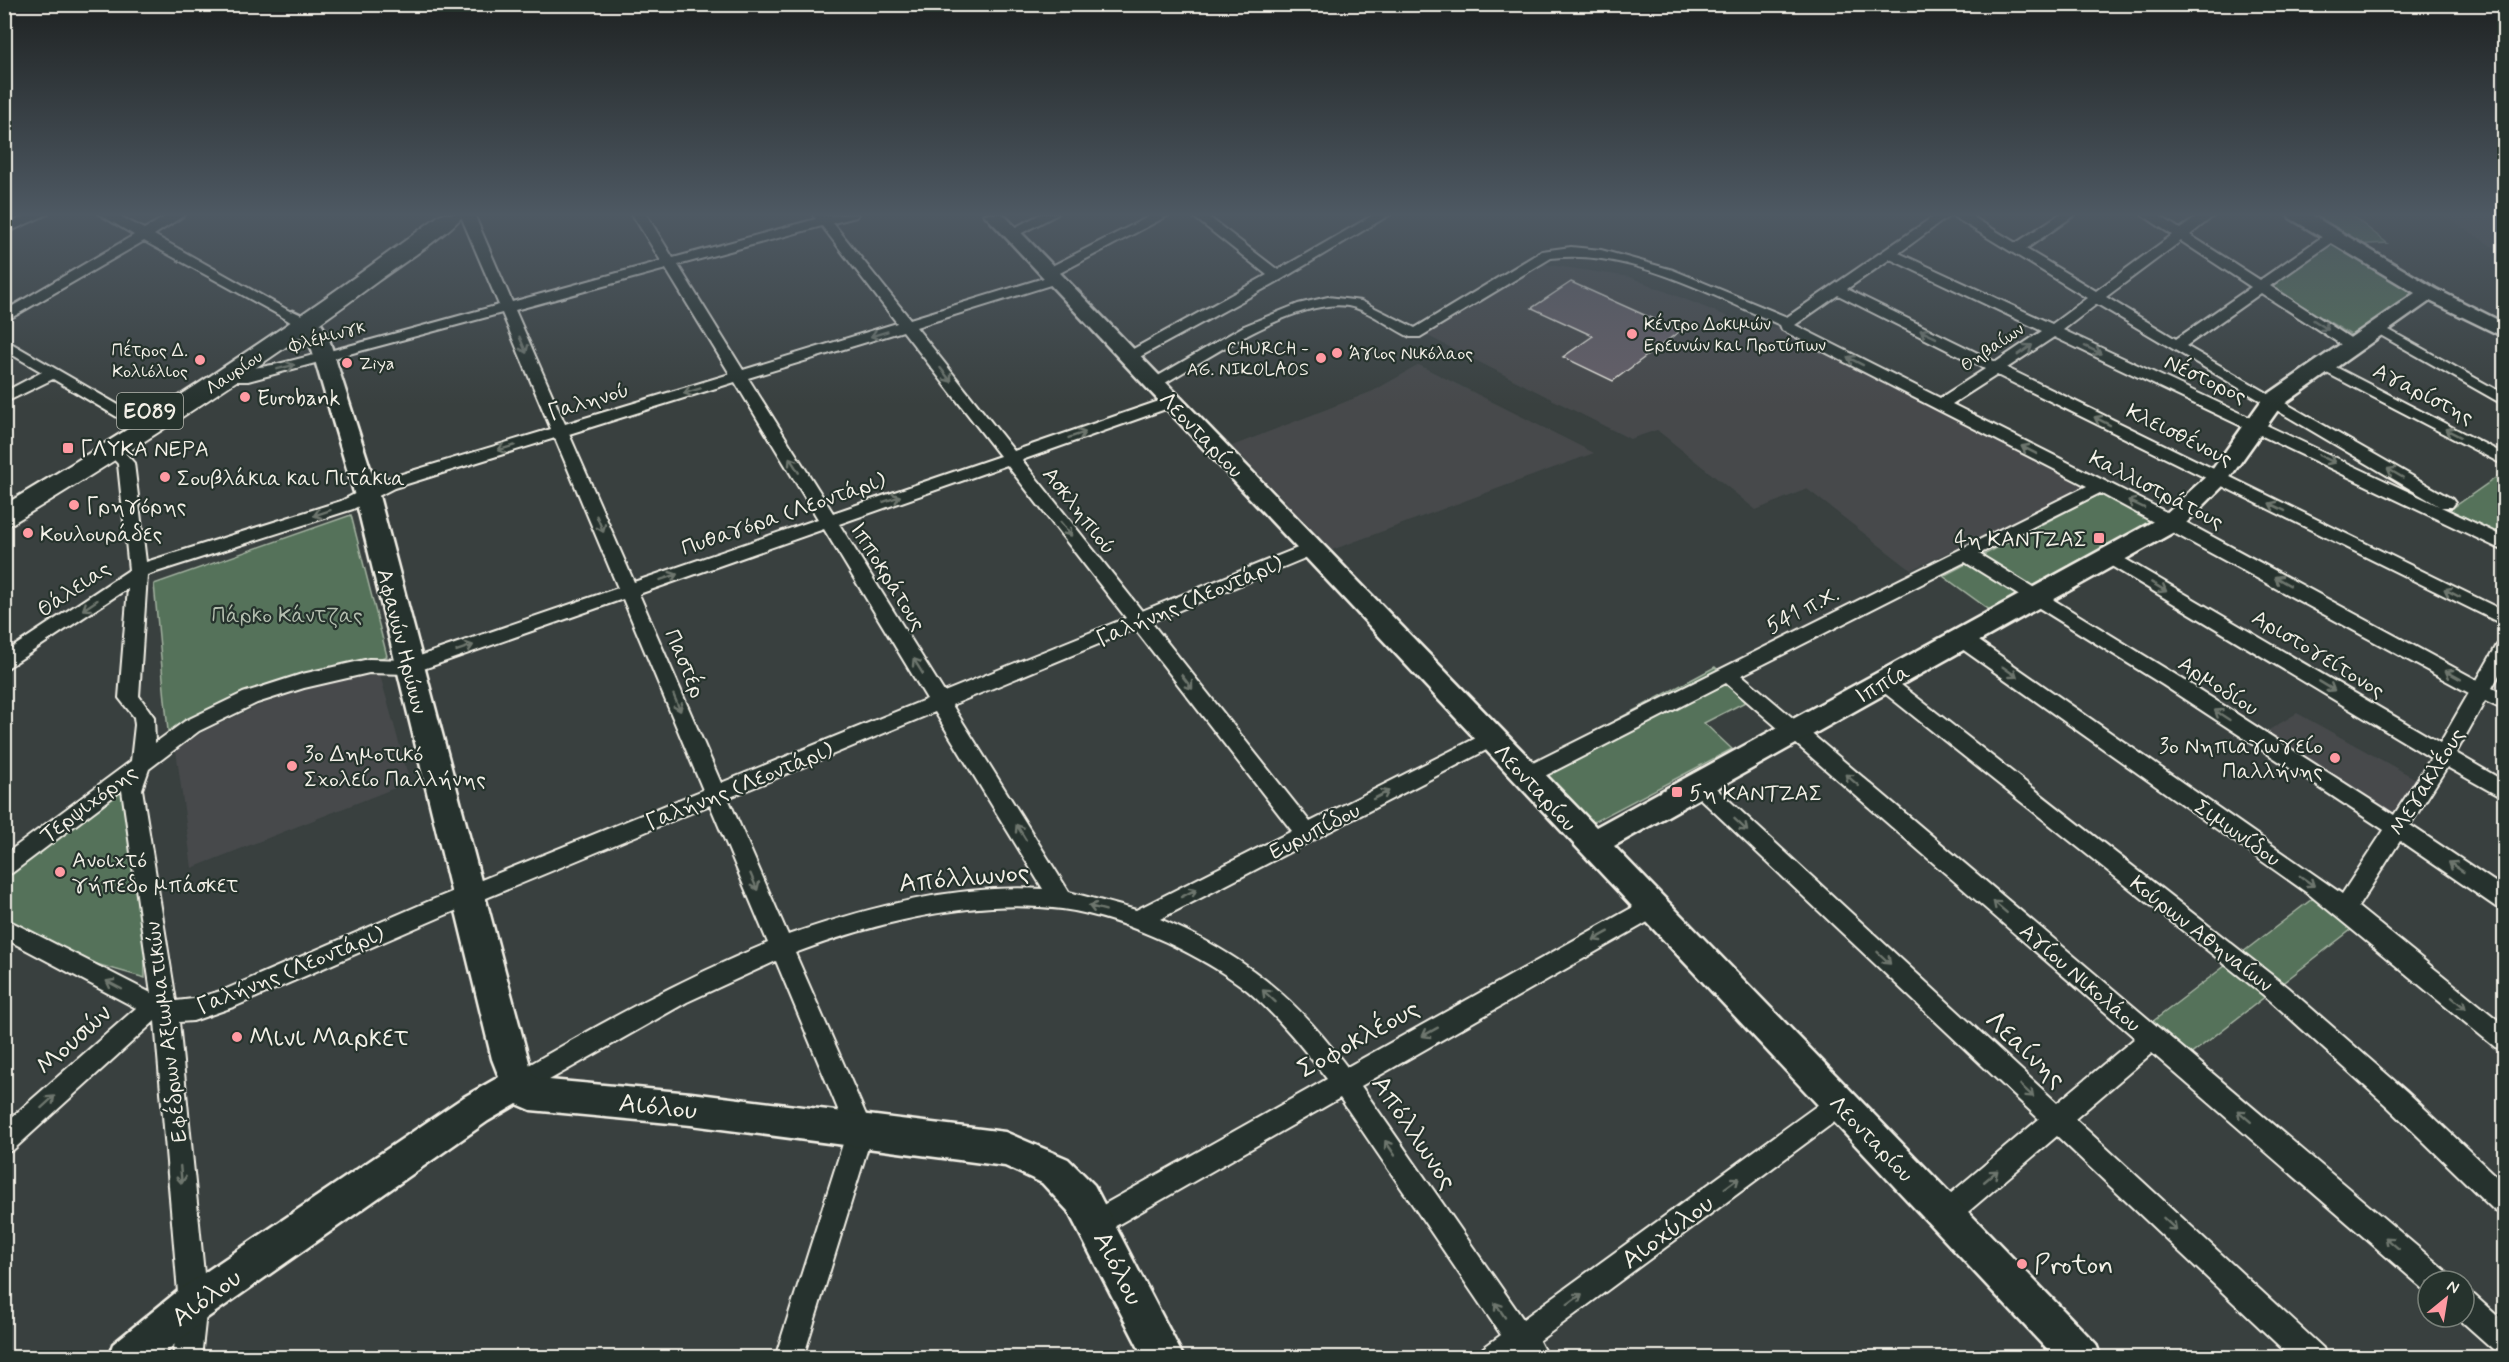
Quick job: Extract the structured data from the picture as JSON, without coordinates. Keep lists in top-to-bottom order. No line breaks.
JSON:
{"streets":{"main road":["Λαυρίου","ΕΟ89"],"street":["Φλέμινγκ","Θηβαίων","Νέστορος","Αγαρίστης","Γαληνού","Λεονταρίου","Κλεισθένους","Καλλιστράτους","Ασκληπιού","Πυθαγόρα (Λεοντάρι)","Ιπποκράτους","Θάλειας","Γαλήνης (Λεοντάρι)","541 π.Χ.","Αφανών Ηρώων","Αριστογείτονος","Παστέρ","Ιππία","Αρμοδίου","Μεγακλέους","Τερψιχόρης","Ευρυπίδου","Σιμωνίδου","Απόλλωνος","Κούρων Αθηναίων","Αγίου Νικολάου","Εφέδρων Αξιωματικών","Σοφοκλέους","Μουσών","Λεαίνης","Αιόλου","Αιοχύλου"]},"crossings":[["Φλέμινγκ","Λαυρίου"],["Φλέμινγκ","Αφανών Ηρώων"],["Φλέμινγκ","Παστέρ"],["Θηβαίων","Νέστορος"],["Θηβαίων","Κλεισθένους"],["Θηβαίων","Καλλιστράτους"],["Λαυρίου","Αφανών Ηρώων"],["Λαυρίου","Εφέδρων Αξιωματικών"],["Νέστορος","Ιππία"],["Αγαρίστης","Ιππία"],["Γαληνού","Ασκληπιού"],["Γαληνού","Ιπποκράτους"],["Γαληνού","Θάλειας"],["Γαληνού","Αφανών Ηρώων"],["Γαληνού","Παστέρ"],["Γαληνού","Εφέδρων Αξιωματικών"],["Λεονταρίου","Καλλιστράτους"],["Λεονταρίου","Πυθαγόρα (Λεοντάρι)"],["Λεονταρίου","Γαλήνης (Λεοντάρι)"],["Λεονταρίου","541 π.Χ."],["Λεονταρίου","Ιππία"],["Λεονταρίου","Ευρυπίδου"],["Λεονταρίου","Σοφοκλέους"],["Λεονταρίου","Αιοχύλου"],["Κλεισθένους","Ιππία"],["Καλλιστράτους","541 π.Χ."],["Καλλιστράτους","Ιππία"],["Καλλιστράτους","Μεγακλέους"],["Ασκληπιού","Πυθαγόρα (Λεοντάρι)"],["Ασκληπιού","Γαλήνης (Λεοντάρι)"],["Ασκληπιού","Ευρυπίδου"],["Πυθαγόρα (Λεοντάρι)","Ιπποκράτους"],["Πυθαγόρα (Λεοντάρι)","Αφανών Ηρώων"],["Πυθαγόρα (Λεοντάρι)","Παστέρ"],["Πυθαγόρα (Λεοντάρι)","Τερψιχόρης"],["Ιπποκράτους","Γαλήνης (Λεοντάρι)"],["Ιπποκράτους","Απόλλωνος"],["Θάλειας","Εφέδρων Αξιωματικών"],["Γαλήνης (Λεοντάρι)","Αφανών Ηρώων"],["Γαλήνης (Λεοντάρι)","Παστέρ"],["Γαλήνης (Λεοντάρι)","Εφέδρων Αξιωματικών"],["Γαλήνης (Λεοντάρι)","Μουσών"],["541 π.Χ.","Αρμοδίου"],["541 π.Χ.","Αγίου Νικολάου"],["Αφανών Ηρώων","Τερψιχόρης"],["Αφανών Ηρώων","Απόλλωνος"],["Αφανών Ηρώων","Αιόλου"],["Αριστογείτονος","Ιππία"],["Αριστογείτονος","Μεγακλέους"],["Παστέρ","Απόλλωνος"],["Παστέρ","Αιόλου"],["Ιππία","Αρμοδίου"],["Ιππία","Σιμωνίδου"],["Ιππία","Κούρων Αθηναίων"],["Ιππία","Αγίου Νικολάου"],["Ιππία","Λεαίνης"],["Αρμοδίου","Μεγακλέους"],["Μεγακλέους","Σιμωνίδου"],["Τερψιχόρης","Εφέδρων Αξιωματικών"],["Ευρυπίδου","Απόλλωνος"],["Απόλλωνος","Σοφοκλέους"],["Απόλλωνος","Αιόλου"],["Απόλλωνος","Αιοχύλου"],["Εφέδρων Αξιωματικών","Μουσών"],["Εφέδρων Αξιωματικών","Αιόλου"],["Σοφοκλέους","Αιόλου"]],"one_way":["Γαληνού","Κλεισθένους","Καλλιστράτους","Ασκληπιού","Πυθαγόρα (Λεοντάρι)","Ιπποκράτους","Θάλειας","Αριστογείτονος","Παστέρ","Αρμοδίου","Ευρυπίδου","Σιμωνίδου","Απόλλωνος","Αγίου Νικολάου","Σοφοκλέους","Μουσών","Λεαίνης","Αιοχύλου"],"parks":["Πάρκο Κάντζας"],"places":{"other":["Κέντρο Δοκιμών Ερευνών και Προτύπων","Άγιος Νικόλαος","CHURCH - AG. NIKOLAOS","Πέτρος Δ. Κολιόλιος","Ziya","Eurobank","Σουβλάκια και Πιτάκια","Γρηγόρης","Κουλουράδες","3ο Νηπιαγωγείο Παλλήνης","3ο Δημοτικό Σχολείο Παλλήνης","Ανοιχτό γήπεδο μπάσκετ","Μινι Μαρκετ","Proton"],"transit":["ΓΛΥΚΑ ΝΕΡΑ","4η ΚΑΝΤΖΑΣ","5η ΚΑΝΤΖΑΣ"]},"north":"top right"}
